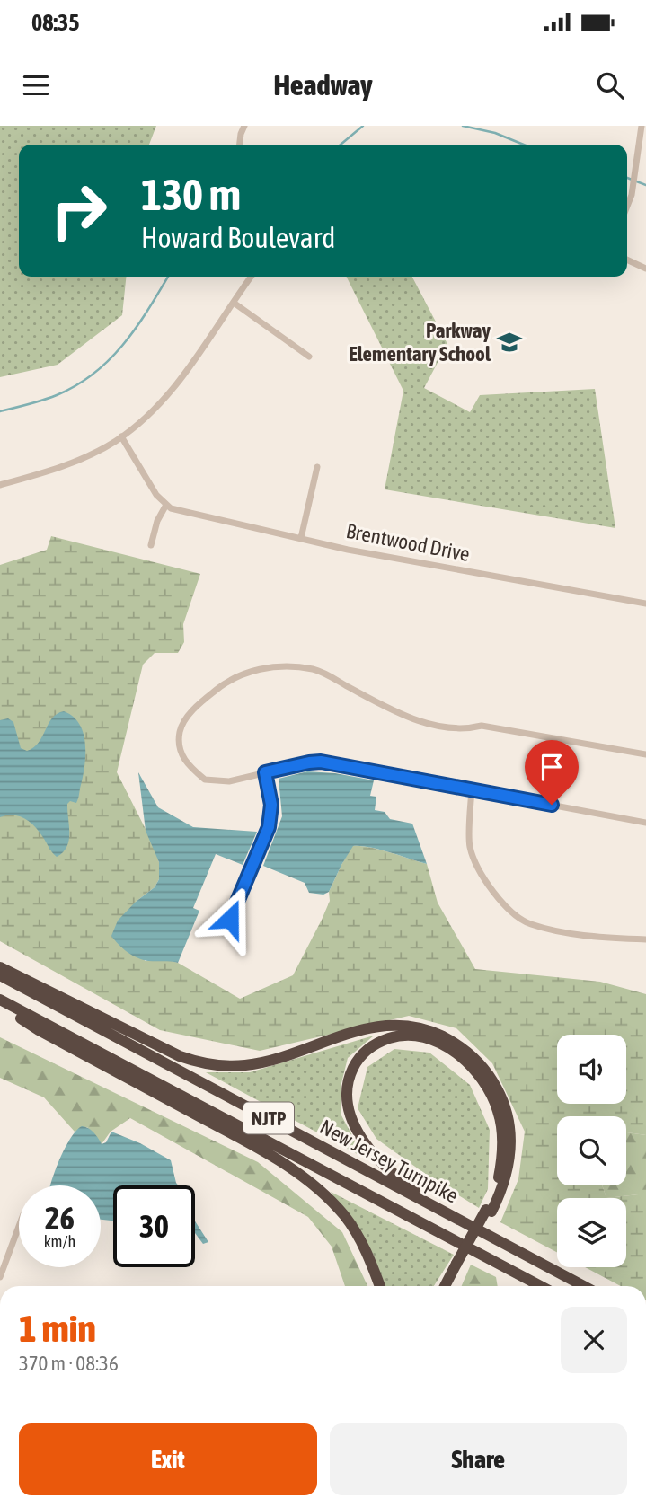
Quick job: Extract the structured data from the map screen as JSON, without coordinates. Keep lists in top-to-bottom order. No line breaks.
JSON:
{"streets":{"highway":["NJTP","New Jersey Turnpike"],"street":["Brentwood Drive"]},"places":{"school or university":["Parkway Elementary School"]},"page":{"status":"08:35","header":"Headway","turn":["130 m","Howard Boulevard"],"speed":"26 km/h","limit":"30","heading":["1 min","370 m · 08:36"],"buttons":["Exit","Share"]}}
